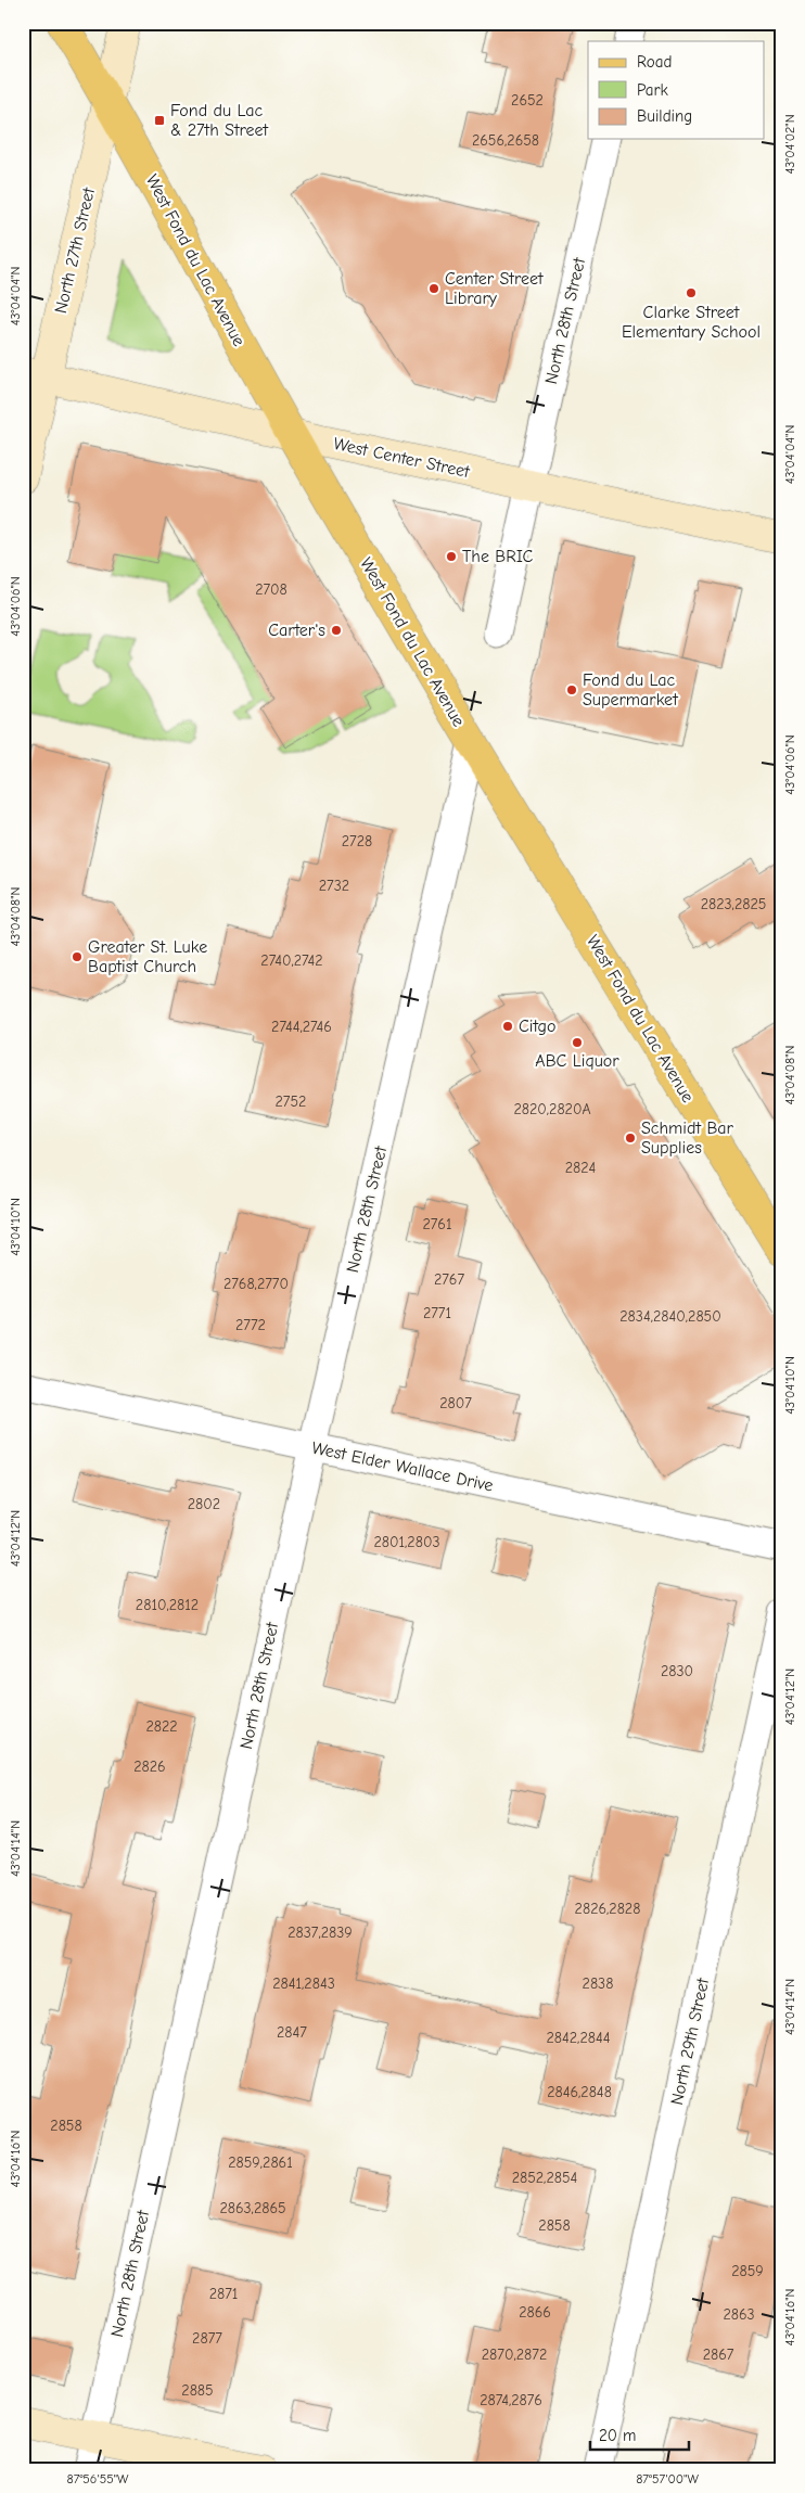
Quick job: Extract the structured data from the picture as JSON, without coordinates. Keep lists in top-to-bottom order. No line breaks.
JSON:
{"streets":{"main road":["West Fond du Lac Avenue"],"street":["North 27th Street","North 28th Street","West Center Street","West Elder Wallace Drive","North 29th Street"]},"crossings":[["North 27th Street","West Fond du Lac Avenue"],["North 27th Street","West Center Street"],["West Fond du Lac Avenue","North 28th Street"],["West Fond du Lac Avenue","West Center Street"],["North 28th Street","West Center Street"],["North 28th Street","West Elder Wallace Drive"]],"places":{"transit":["Fond du Lac & 27th Street"],"other":["Center Street Library","Clarke Street Elementary School","The BRIC","Carter's","Fond du Lac Supermarket","Greater St. Luke Baptist Church","Citgo","ABC Liquor","Schmidt Bar Supplies"]},"house_numbers":["2652","2656,2658","2708","2728","2732","2823,2825","2740,2742","2744,2746","2752","2820,2820A","2824","2761","2767","2768,2770","2771","2834,2840,2850","2772","2807","2802","2801,2803","2810,2812","2830","2822","2826","2826,2828","2837,2839","2841,2843","2838","2847","2842,2844","2846,2848","2858","2859,2861","2852,2854","2863,2865","2858","2859","2871","2866","2863","2877","2870,2872","2867","2885","2874,2876"],"legend":["Road","Park","Building"],"scale_bar":"20 m","coordinates":["43°04'02\"N","43°04'04\"N","43°04'06\"N","43°04'08\"N","43°04'10\"N","43°04'12\"N","43°04'14\"N","43°04'16\"N","87°56'55\"W","87°57'00\"W"]}
